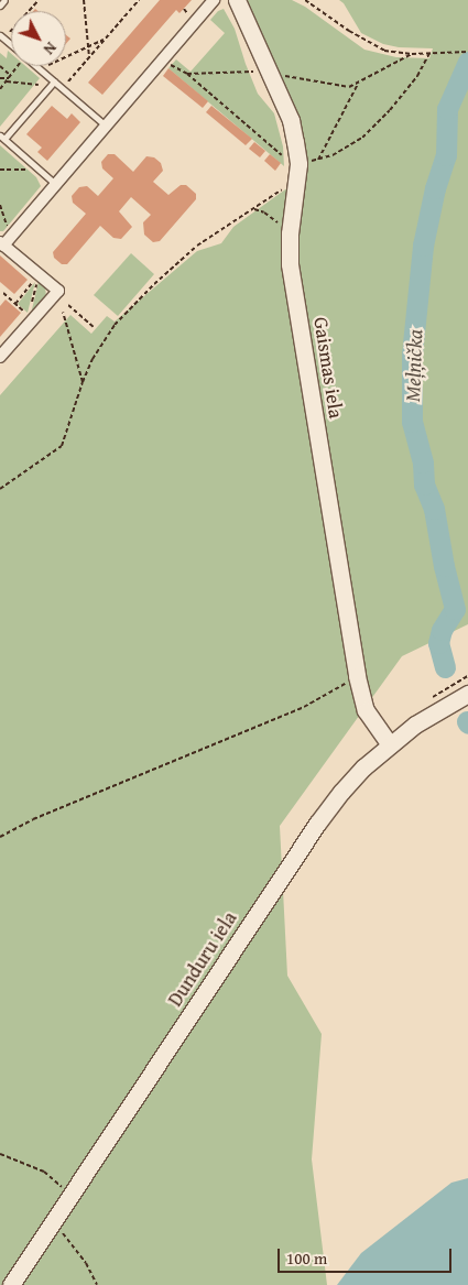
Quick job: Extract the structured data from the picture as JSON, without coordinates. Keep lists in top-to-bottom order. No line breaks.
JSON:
{"streets":{"street":["Gaismas iela","Dunduru iela"]},"crossings":[["Gaismas iela","Dunduru iela"]],"water":["Meļņička"],"scale_bar":"100 m","north":"bottom right"}
